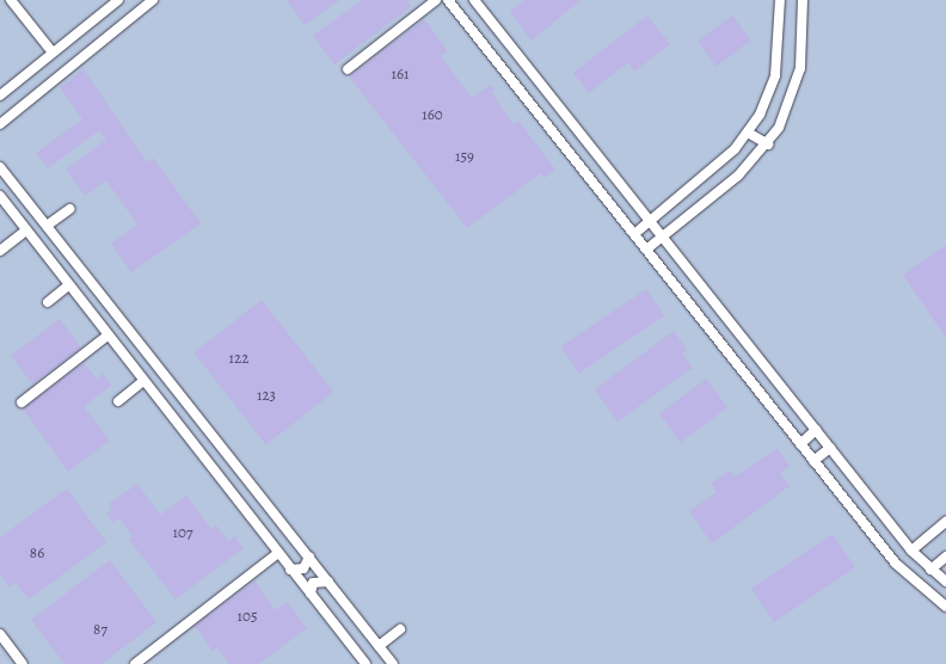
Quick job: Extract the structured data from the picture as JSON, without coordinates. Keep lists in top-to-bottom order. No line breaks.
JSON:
{"house_numbers":["161","160","159","122","123","107","86","105","87"]}
